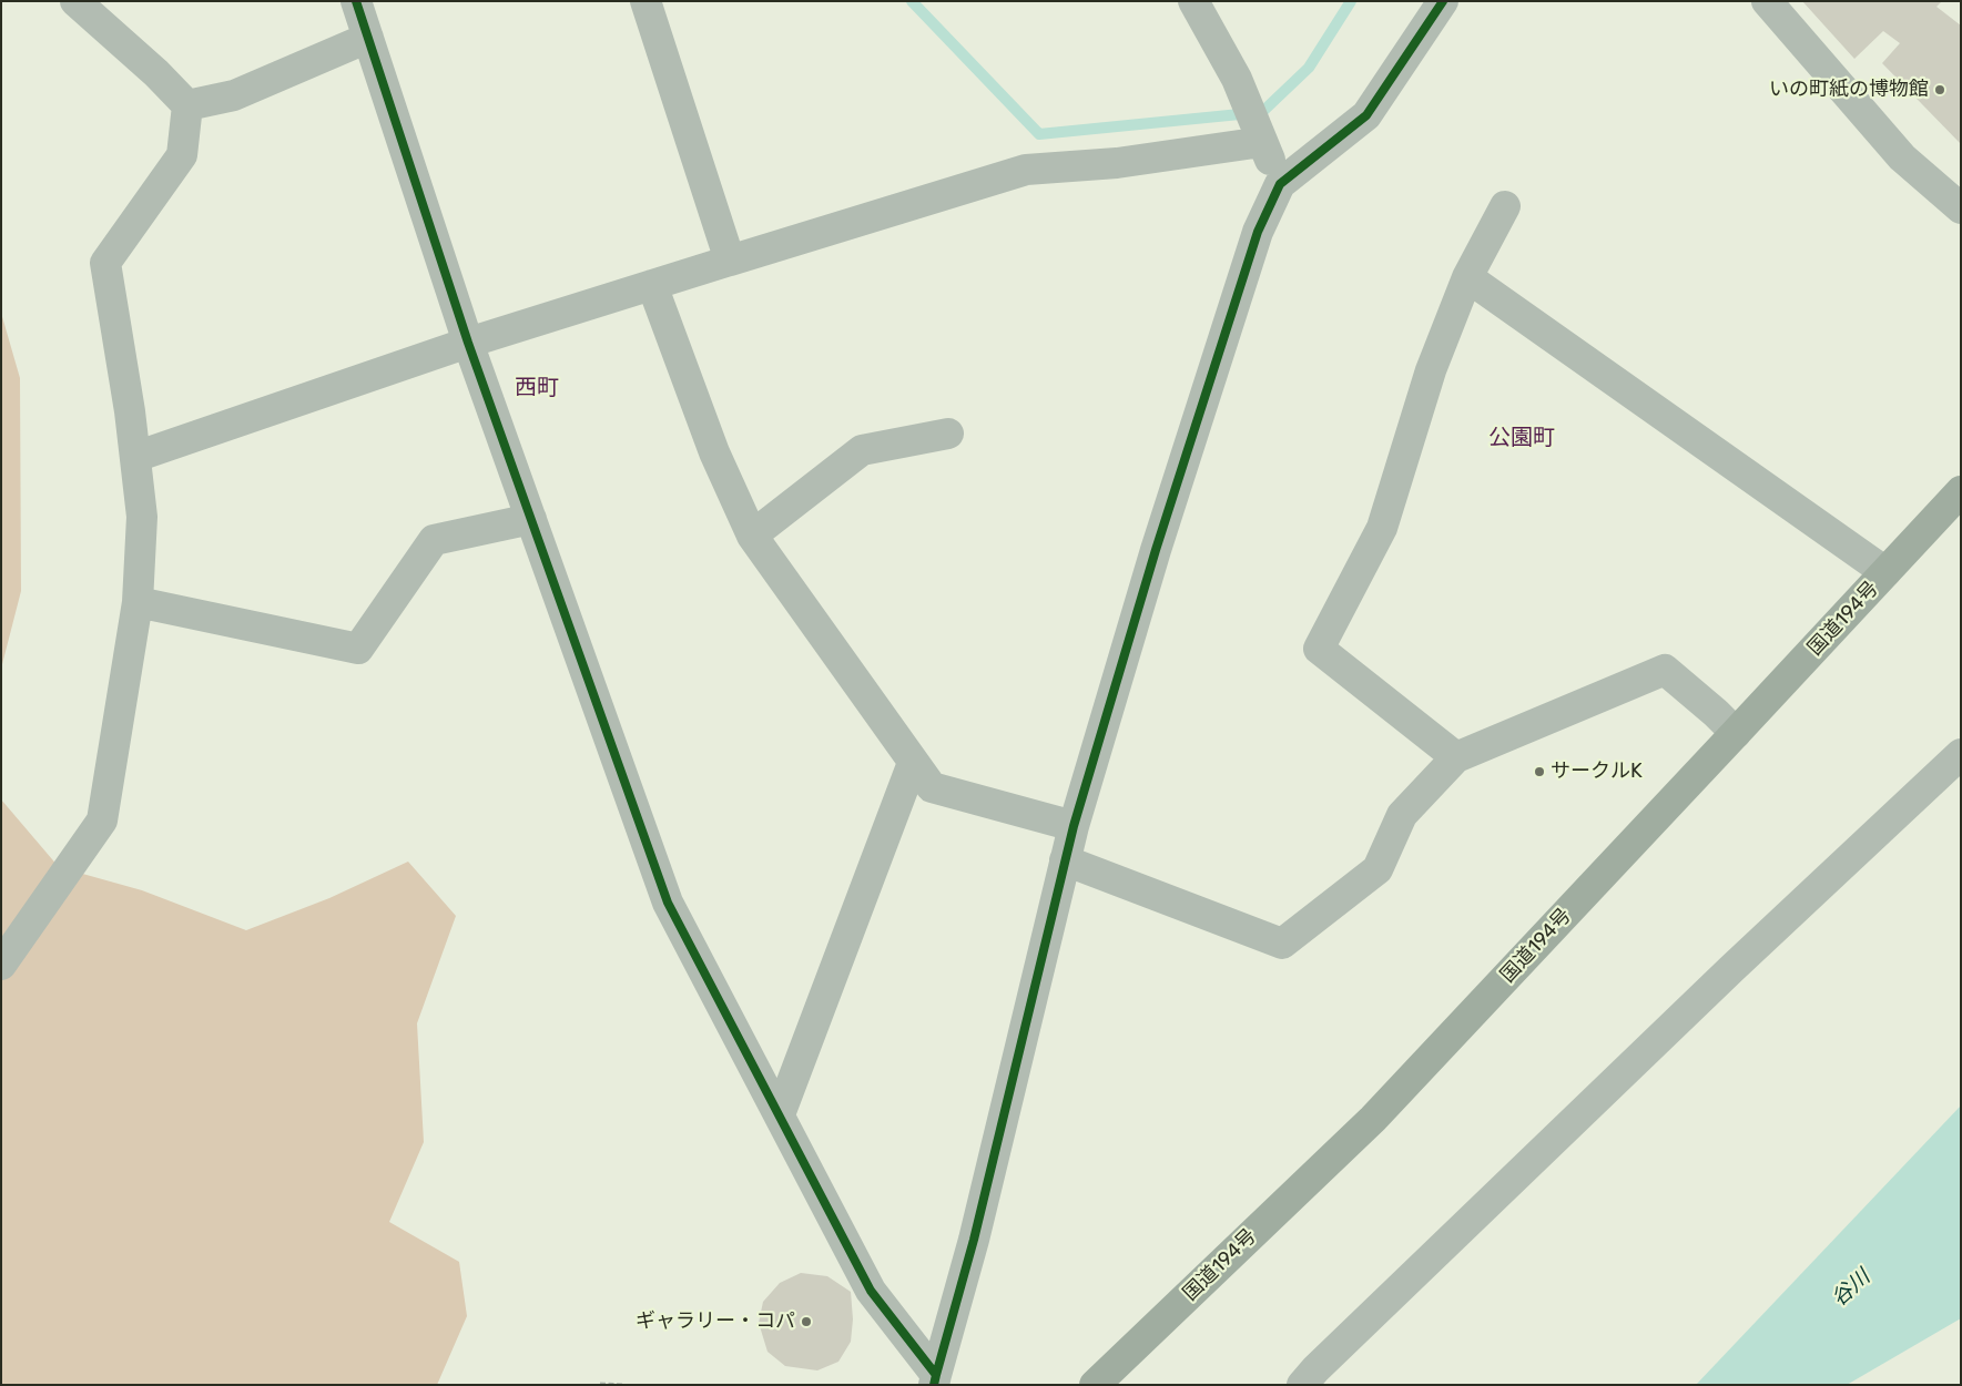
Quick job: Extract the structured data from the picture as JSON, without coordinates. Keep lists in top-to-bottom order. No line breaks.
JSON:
{"streets":{"highway":["国道194号"]},"districts":["西町","公園町"],"water":["谷川"],"places":["いの町紙の博物館","サークルK","ギャラリー・コパ"]}
